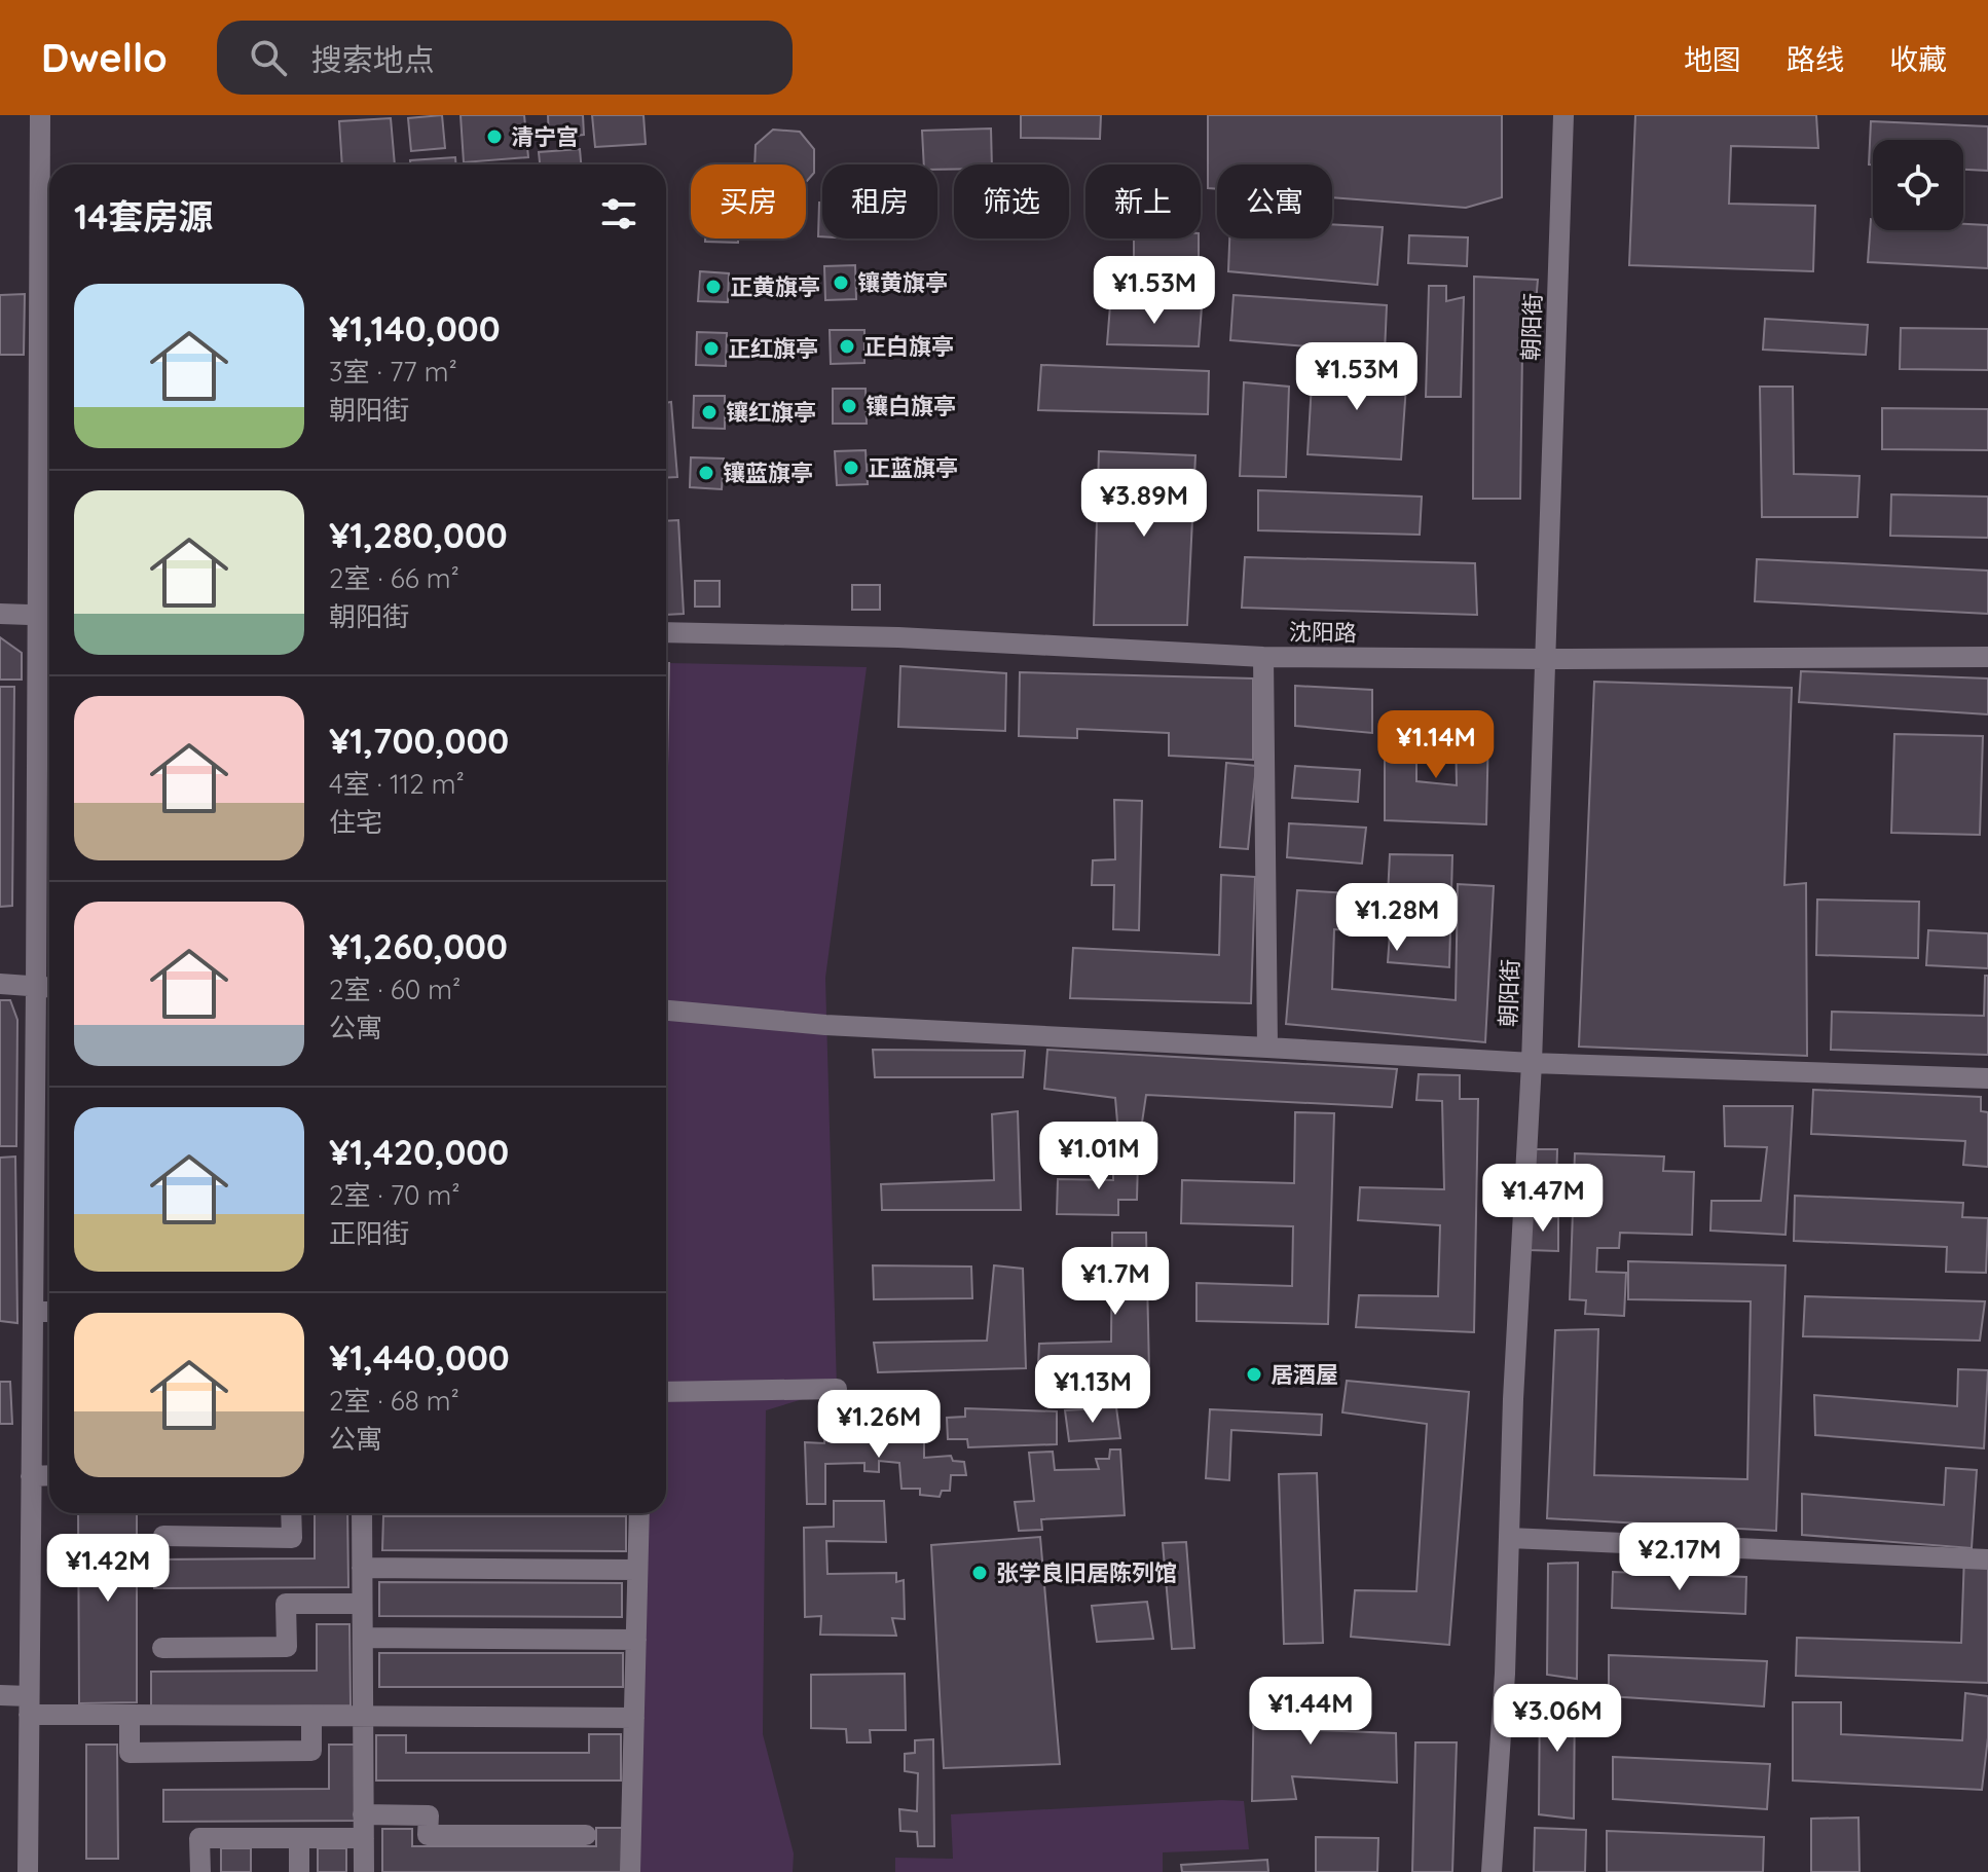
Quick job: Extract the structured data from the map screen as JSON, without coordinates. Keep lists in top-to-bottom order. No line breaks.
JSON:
{"streets":{"street":["朝阳街","沈阳路"]},"crossings":[["朝阳街","沈阳路"]],"places":["清宁宫","镶黄旗亭","正黄旗亭","正白旗亭","正红旗亭","镶白旗亭","镶红旗亭","正蓝旗亭","镶蓝旗亭","居酒屋","张学良旧居陈列馆"],"page":{"header":"Dwello","search":"搜索地点","nav":["地图","路线","收藏"],"chip":["买房","租房","筛选","新上","公寓"],"heading":"14套房源","price":["¥1.53M","¥1.53M","¥3.89M","¥1.14M","¥1.28M","¥1.01M","¥1.47M","¥1.7M","¥1.13M","¥1.26M","¥2.17M","¥1.42M","¥1.44M","¥3.06M"],"list":[{"name":"¥1,140,000","note":"3室 · 77 m² · 朝阳街"},{"name":"¥1,280,000","note":"2室 · 66 m² · 朝阳街"},{"name":"¥1,700,000","note":"4室 · 112 m² · 住宅"},{"name":"¥1,260,000","note":"2室 · 60 m² · 公寓"},{"name":"¥1,420,000","note":"2室 · 70 m² · 正阳街"},{"name":"¥1,440,000","note":"2室 · 68 m² · 公寓"}]}}
